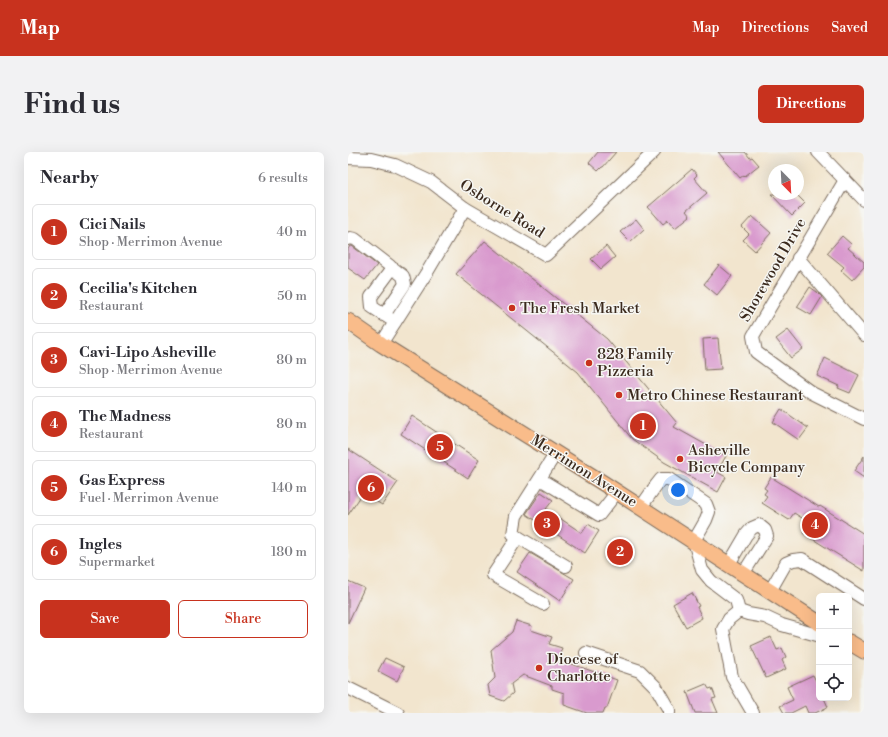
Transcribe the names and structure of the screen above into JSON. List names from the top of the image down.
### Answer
{
  "streets": {
    "main road": ["Merrimon Avenue"],
    "street": ["Osborne Road", "Shorewood Drive"]
  },
  "places": [
    "The Fresh Market",
    "828 Family Pizzeria",
    "Metro Chinese Restaurant",
    "Asheville Bicycle Company",
    "Diocese of Charlotte"
  ],
  "north": "bottom right",
  "page": {
    "header": "Map",
    "nav": ["Map", "Directions", "Saved"],
    "buttons": [
      "Directions",
      ["Save", "Share"]
    ],
    "title": "Find us",
    "heading": ["Nearby", "6 results"],
    "list": [
      {
        "mark": "1",
        "name": "Cici Nails",
        "note": "Shop · Merrimon Avenue",
        "value": "40 m"
      },
      {
        "mark": "2",
        "name": "Cecilia's Kitchen",
        "note": "Restaurant",
        "value": "50 m"
      },
      {
        "mark": "3",
        "name": "Cavi-Lipo Asheville",
        "note": "Shop · Merrimon Avenue",
        "value": "80 m"
      },
      {
        "mark": "4",
        "name": "The Madness",
        "note": "Restaurant",
        "value": "80 m"
      },
      {
        "mark": "5",
        "name": "Gas Express",
        "note": "Fuel · Merrimon Avenue",
        "value": "140 m"
      },
      {
        "mark": "6",
        "name": "Ingles",
        "note": "Supermarket",
        "value": "180 m"
      }
    ],
    "pins": [
      "1",
      "5",
      "6",
      "3",
      "4",
      "2"
    ],
    "map_buttons": ["+", "−"]
  }
}
